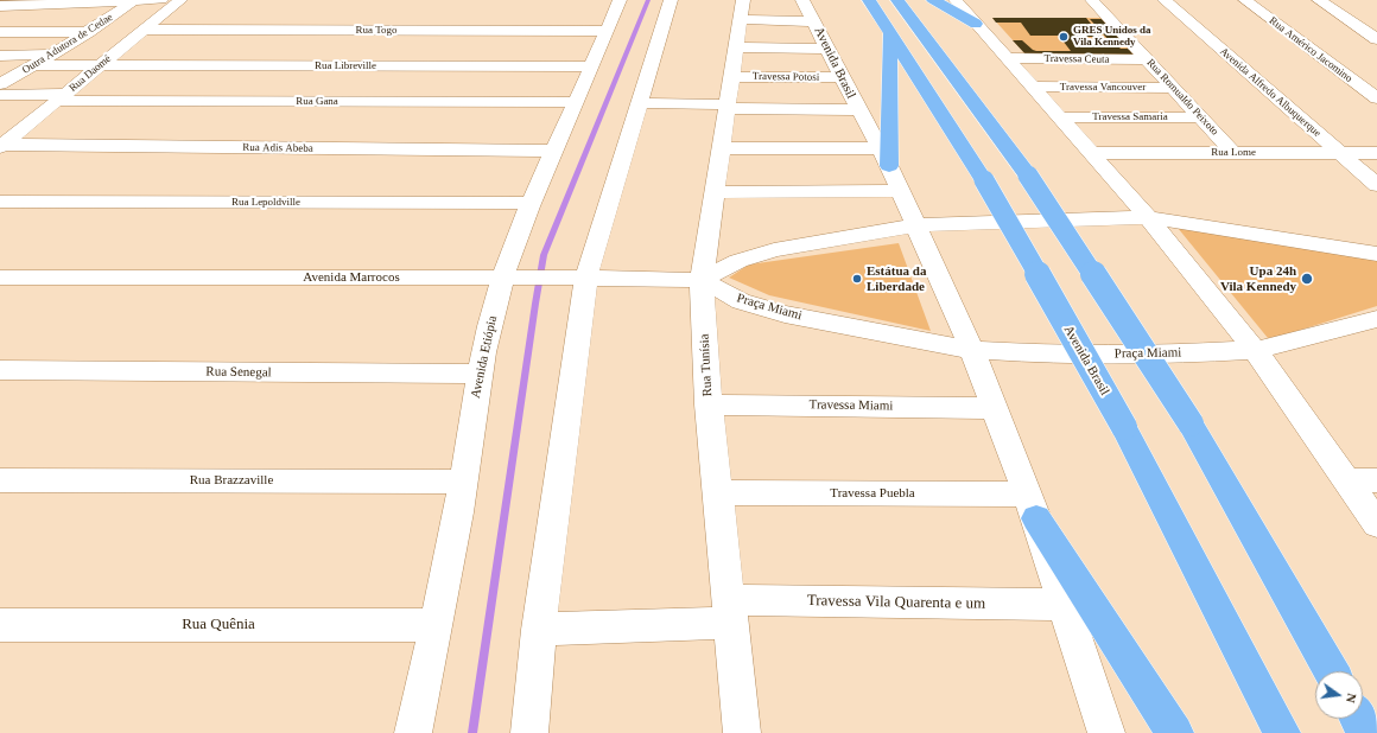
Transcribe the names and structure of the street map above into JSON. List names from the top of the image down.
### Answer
{
  "streets": {
    "highway": ["Avenida Brasil"],
    "street": [
      "Rua Togo",
      "Outra Adutora de Cedae",
      "Rua Américo Jacomino",
      "Travessa Ceuta",
      "Rua Libreville",
      "Rua Daomé",
      "Travessa Potosi",
      "Travessa Vancouver",
      "Avenida Alfredo Albuquerque",
      "Rua Romualdo Peixoto",
      "Rua Gana",
      "Travessa Samaria",
      "Rua Adis Abeba",
      "Rua Lome",
      "Rua Lepoldville",
      "Avenida Marrocos",
      "Praça Miami",
      "Avenida Etiópia",
      "Rua Tunísia",
      "Rua Senegal",
      "Travessa Miami",
      "Rua Brazzaville",
      "Travessa Puebla",
      "Travessa Vila Quarenta e um",
      "Rua Quênia"
    ]
  },
  "crossings": [
    ["Rua Togo", "Rua Daomé"],
    ["Rua Togo", "Avenida Etiópia"],
    ["Outra Adutora de Cedae", "Rua Libreville"],
    ["Travessa Ceuta", "Rua Romualdo Peixoto"],
    ["Avenida Brasil", "Travessa Potosi"],
    ["Avenida Brasil", "Praça Miami"],
    ["Avenida Brasil", "Travessa Miami"],
    ["Avenida Brasil", "Travessa Puebla"],
    ["Avenida Brasil", "Travessa Vila Quarenta e um"],
    ["Rua Libreville", "Rua Daomé"],
    ["Rua Libreville", "Avenida Etiópia"],
    ["Rua Daomé", "Rua Gana"],
    ["Rua Daomé", "Rua Adis Abeba"],
    ["Travessa Potosi", "Rua Tunísia"],
    ["Travessa Vancouver", "Rua Romualdo Peixoto"],
    ["Avenida Alfredo Albuquerque", "Rua Lome"],
    ["Rua Romualdo Peixoto", "Travessa Samaria"],
    ["Rua Romualdo Peixoto", "Rua Lome"],
    ["Rua Gana", "Avenida Etiópia"],
    ["Rua Adis Abeba", "Avenida Etiópia"],
    ["Rua Lepoldville", "Avenida Etiópia"],
    ["Avenida Marrocos", "Praça Miami"],
    ["Avenida Marrocos", "Avenida Etiópia"],
    ["Avenida Marrocos", "Rua Tunísia"],
    ["Praça Miami", "Rua Tunísia"],
    ["Avenida Etiópia", "Rua Senegal"],
    ["Avenida Etiópia", "Rua Brazzaville"],
    ["Avenida Etiópia", "Rua Quênia"],
    ["Rua Tunísia", "Travessa Miami"],
    ["Rua Tunísia", "Travessa Puebla"],
    ["Rua Tunísia", "Travessa Vila Quarenta e um"]
  ],
  "places": ["GRES Unidos da Vila Kennedy", "Estátua da Liberdade", "Upa 24h Vila Kennedy"],
  "north": "right"
}
